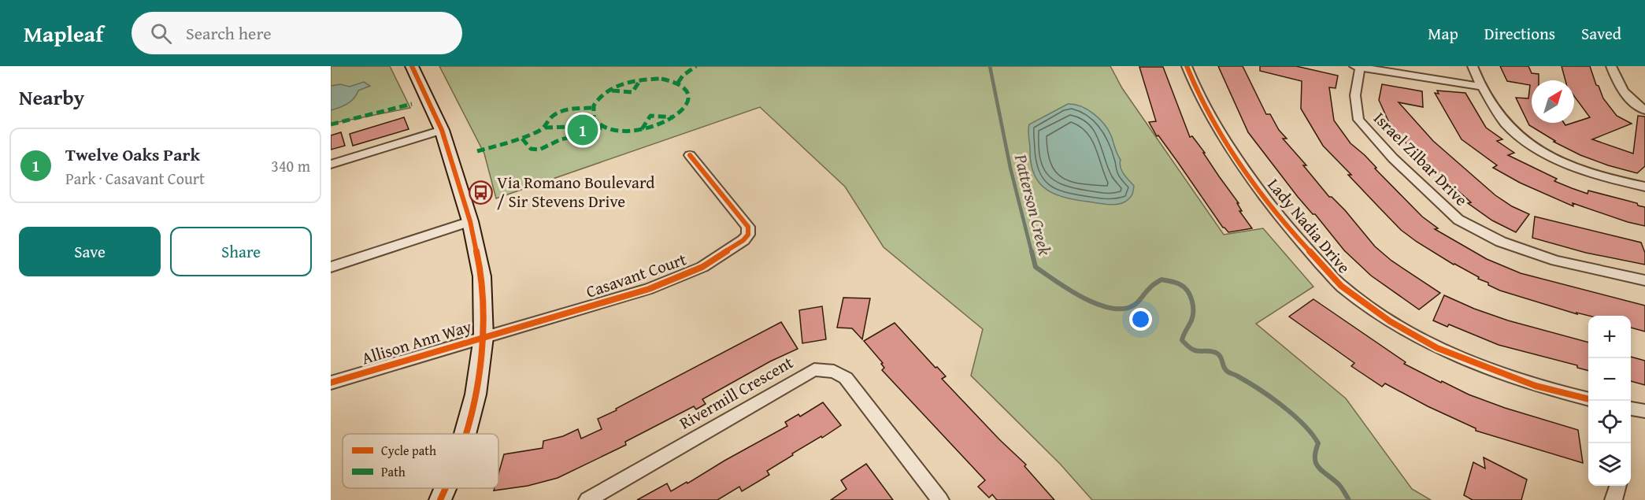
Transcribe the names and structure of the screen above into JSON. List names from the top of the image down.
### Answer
{
  "streets": {
    "street": [
      "Israel Zilbar Drive",
      "Lady Nadia Drive",
      "Casavant Court",
      "Allison Ann Way",
      "Rivermill Crescent"
    ]
  },
  "crossings": [
    ["Casavant Court", "Allison Ann Way"]
  ],
  "water": ["Patterson Creek"],
  "places": {
    "bus stop": ["Via Romano Boulevard / Sir Stevens Drive"]
  },
  "legend": ["Cycle path", "Path"],
  "north": "top right",
  "page": {
    "header": "Mapleaf",
    "search": "Search here",
    "nav": ["Map", "Directions", "Saved"],
    "heading": "Nearby",
    "pins": "1",
    "list": [
      {
        "mark": "1",
        "name": "Twelve Oaks Park",
        "note": "Park · Casavant Court",
        "value": "340 m"
      }
    ],
    "buttons": ["Save", "Share"],
    "map_buttons": ["+", "−"]
  }
}
